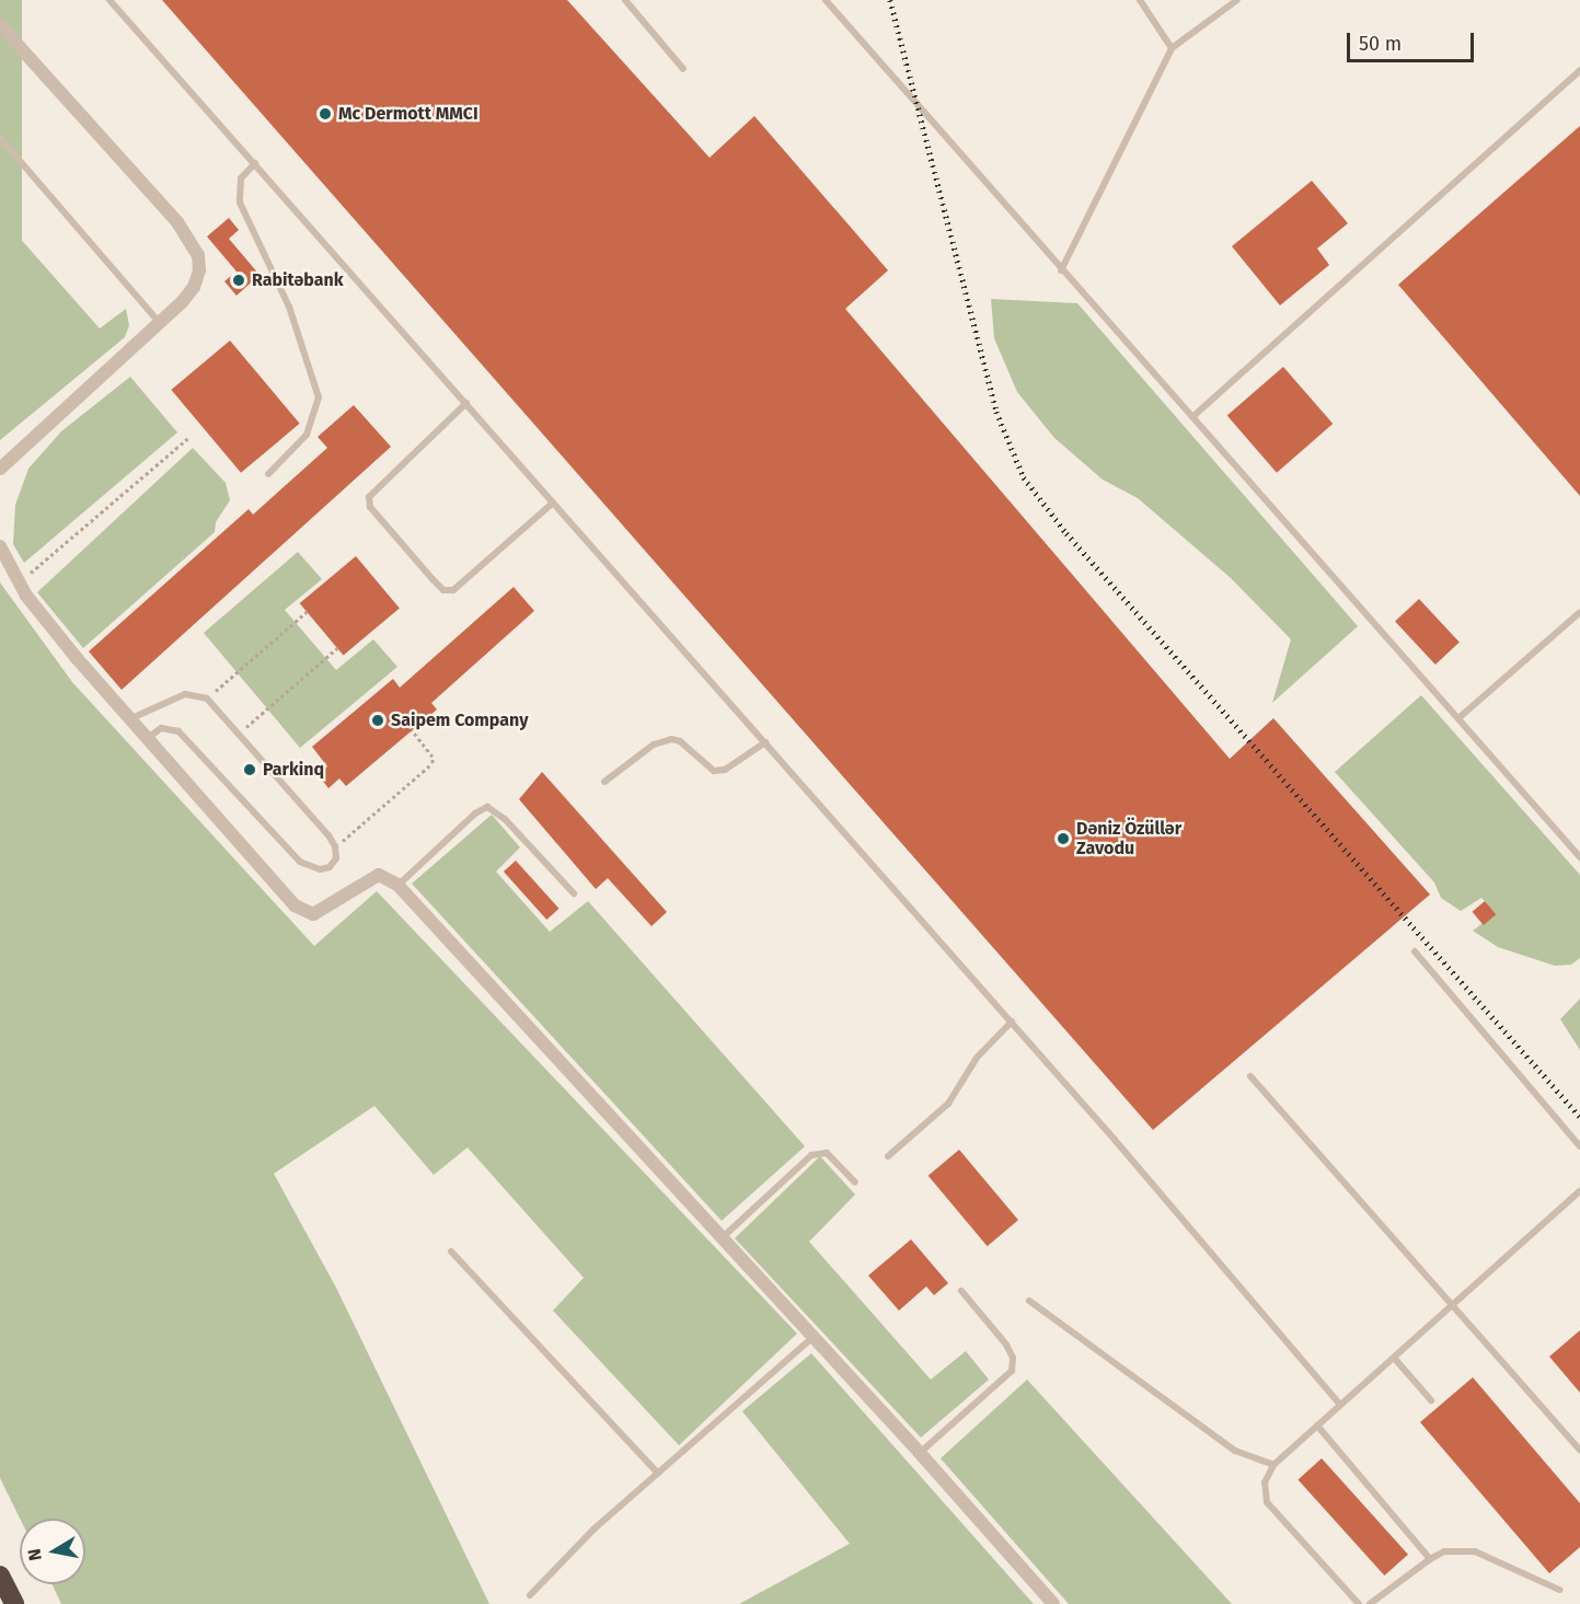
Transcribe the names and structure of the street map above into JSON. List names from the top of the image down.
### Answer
{
  "places": [
    "Mc Dermott MMCI",
    "Rabitəbank",
    "Saipem Company",
    "Parkinq",
    "Dəniz Özüllər Zavodu"
  ],
  "scale_bar": "50 m",
  "north": "left"
}
